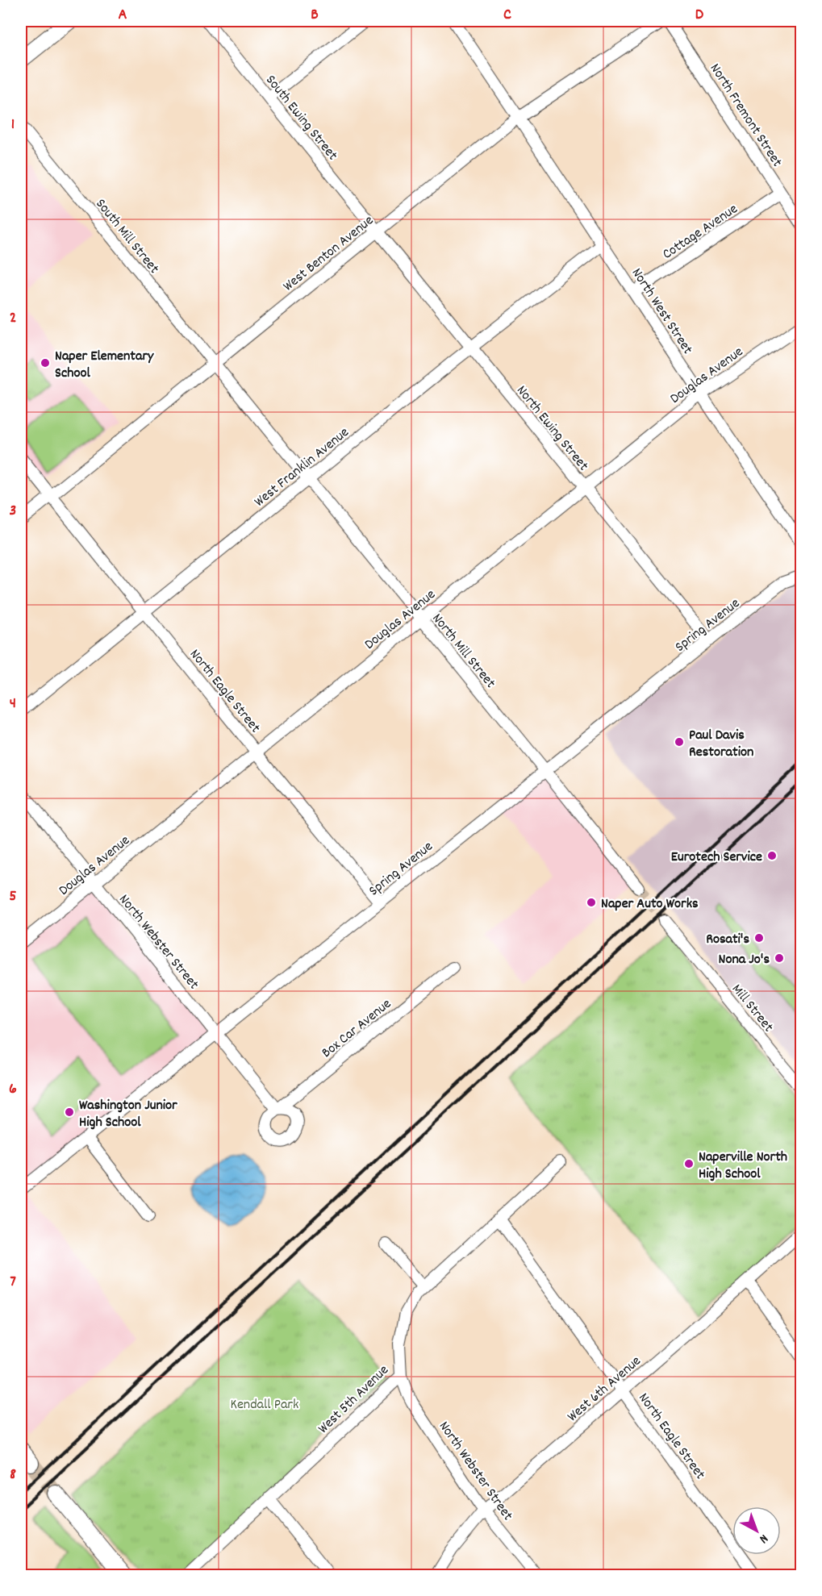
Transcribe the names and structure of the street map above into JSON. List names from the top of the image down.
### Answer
{
  "streets": {
    "street": [
      "North Fremont Street",
      "South Ewing Street",
      "Cottage Avenue",
      "South Mill Street",
      "West Benton Avenue",
      "North West Street",
      "Douglas Avenue",
      "North Ewing Street",
      "West Franklin Avenue",
      "Spring Avenue",
      "North Mill Street",
      "North Eagle Street",
      "North Webster Street",
      "Mill Street",
      "Box Car Avenue",
      "West 6th Avenue",
      "West 5th Avenue"
    ]
  },
  "crossings": [
    ["North Fremont Street", "Cottage Avenue"],
    ["South Ewing Street", "West Benton Avenue"],
    ["South Ewing Street", "North Ewing Street"],
    ["Cottage Avenue", "North West Street"],
    ["South Mill Street", "West Benton Avenue"],
    ["South Mill Street", "North Mill Street"],
    ["West Benton Avenue", "North West Street"],
    ["West Benton Avenue", "North Ewing Street"],
    ["West Benton Avenue", "North Mill Street"],
    ["West Benton Avenue", "North Eagle Street"],
    ["North West Street", "Douglas Avenue"],
    ["North West Street", "West Franklin Avenue"],
    ["Douglas Avenue", "North Ewing Street"],
    ["Douglas Avenue", "North Mill Street"],
    ["Douglas Avenue", "North Eagle Street"],
    ["Douglas Avenue", "North Webster Street"],
    ["North Ewing Street", "West Franklin Avenue"],
    ["North Ewing Street", "Spring Avenue"],
    ["West Franklin Avenue", "North Mill Street"],
    ["West Franklin Avenue", "North Eagle Street"],
    ["Spring Avenue", "North Mill Street"],
    ["Spring Avenue", "North Eagle Street"],
    ["Spring Avenue", "North Webster Street"],
    ["North Eagle Street", "West 6th Avenue"],
    ["North Eagle Street", "West 5th Avenue"],
    ["North Webster Street", "Box Car Avenue"],
    ["North Webster Street", "West 6th Avenue"],
    ["North Webster Street", "West 5th Avenue"]
  ],
  "parks": ["Kendall Park"],
  "places": [
    "Naper Elementary School",
    "Paul Davis Restoration",
    "Eurotech Service",
    "Naper Auto Works",
    "Rosati's",
    "Nona Jo's",
    "Washington Junior High School",
    "Naperville North High School"
  ],
  "north": "bottom right",
  "grid": {
    "columns": [
      "A",
      "B",
      "C",
      "D"
    ],
    "rows": [
      "1",
      "2",
      "3",
      "4",
      "5",
      "6",
      "7",
      "8"
    ]
  }
}
